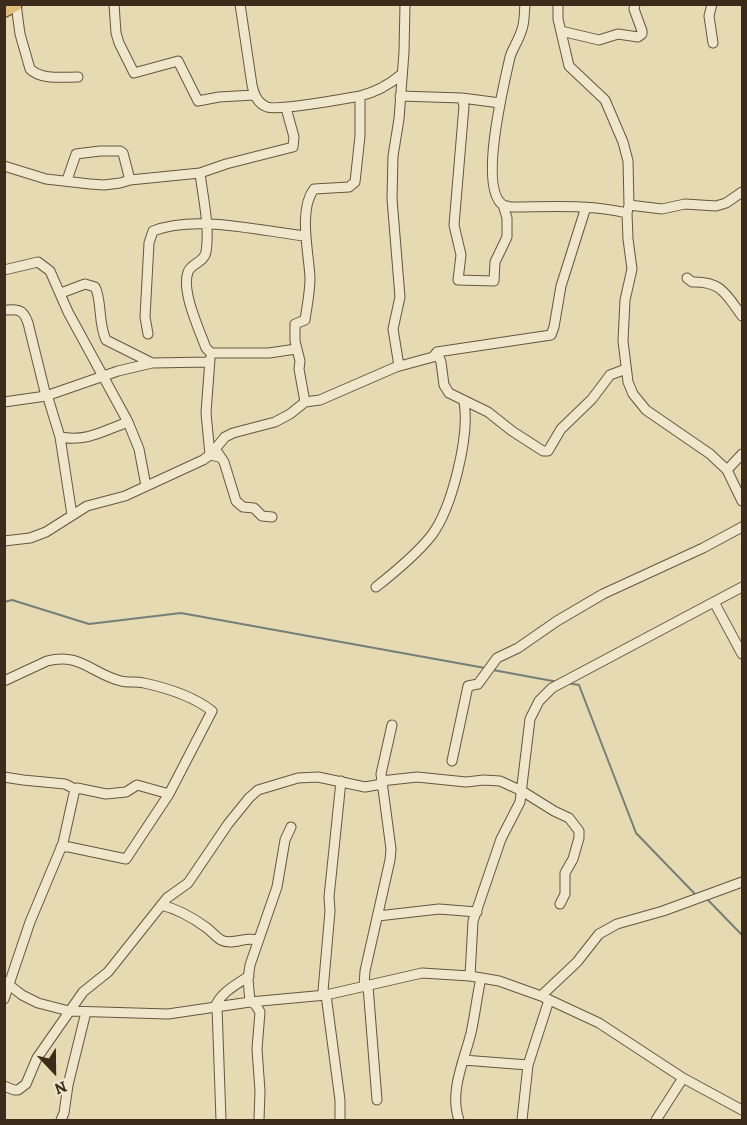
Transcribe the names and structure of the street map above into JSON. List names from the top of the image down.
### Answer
{
  "north": "bottom"
}
